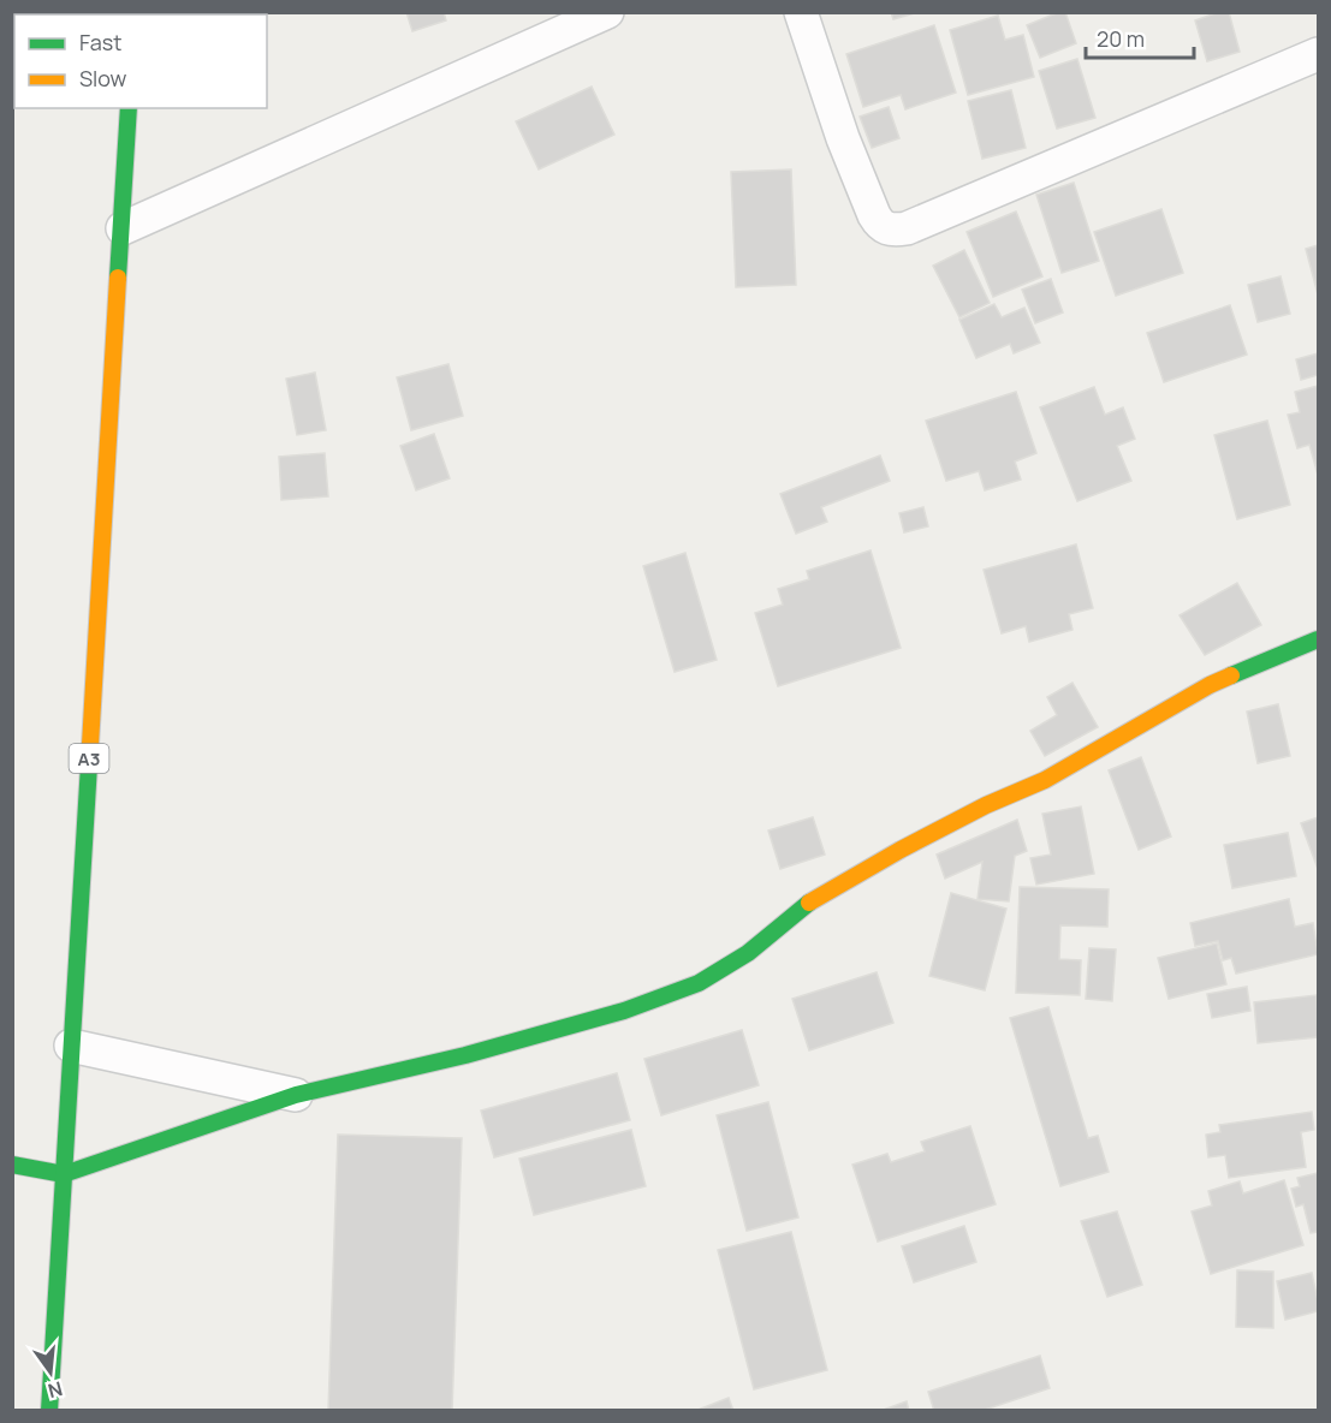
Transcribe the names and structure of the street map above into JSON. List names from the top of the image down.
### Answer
{
  "streets": {
    "main road": ["A3"]
  },
  "legend": ["Fast", "Slow"],
  "scale_bar": "20 m",
  "north": "bottom"
}
